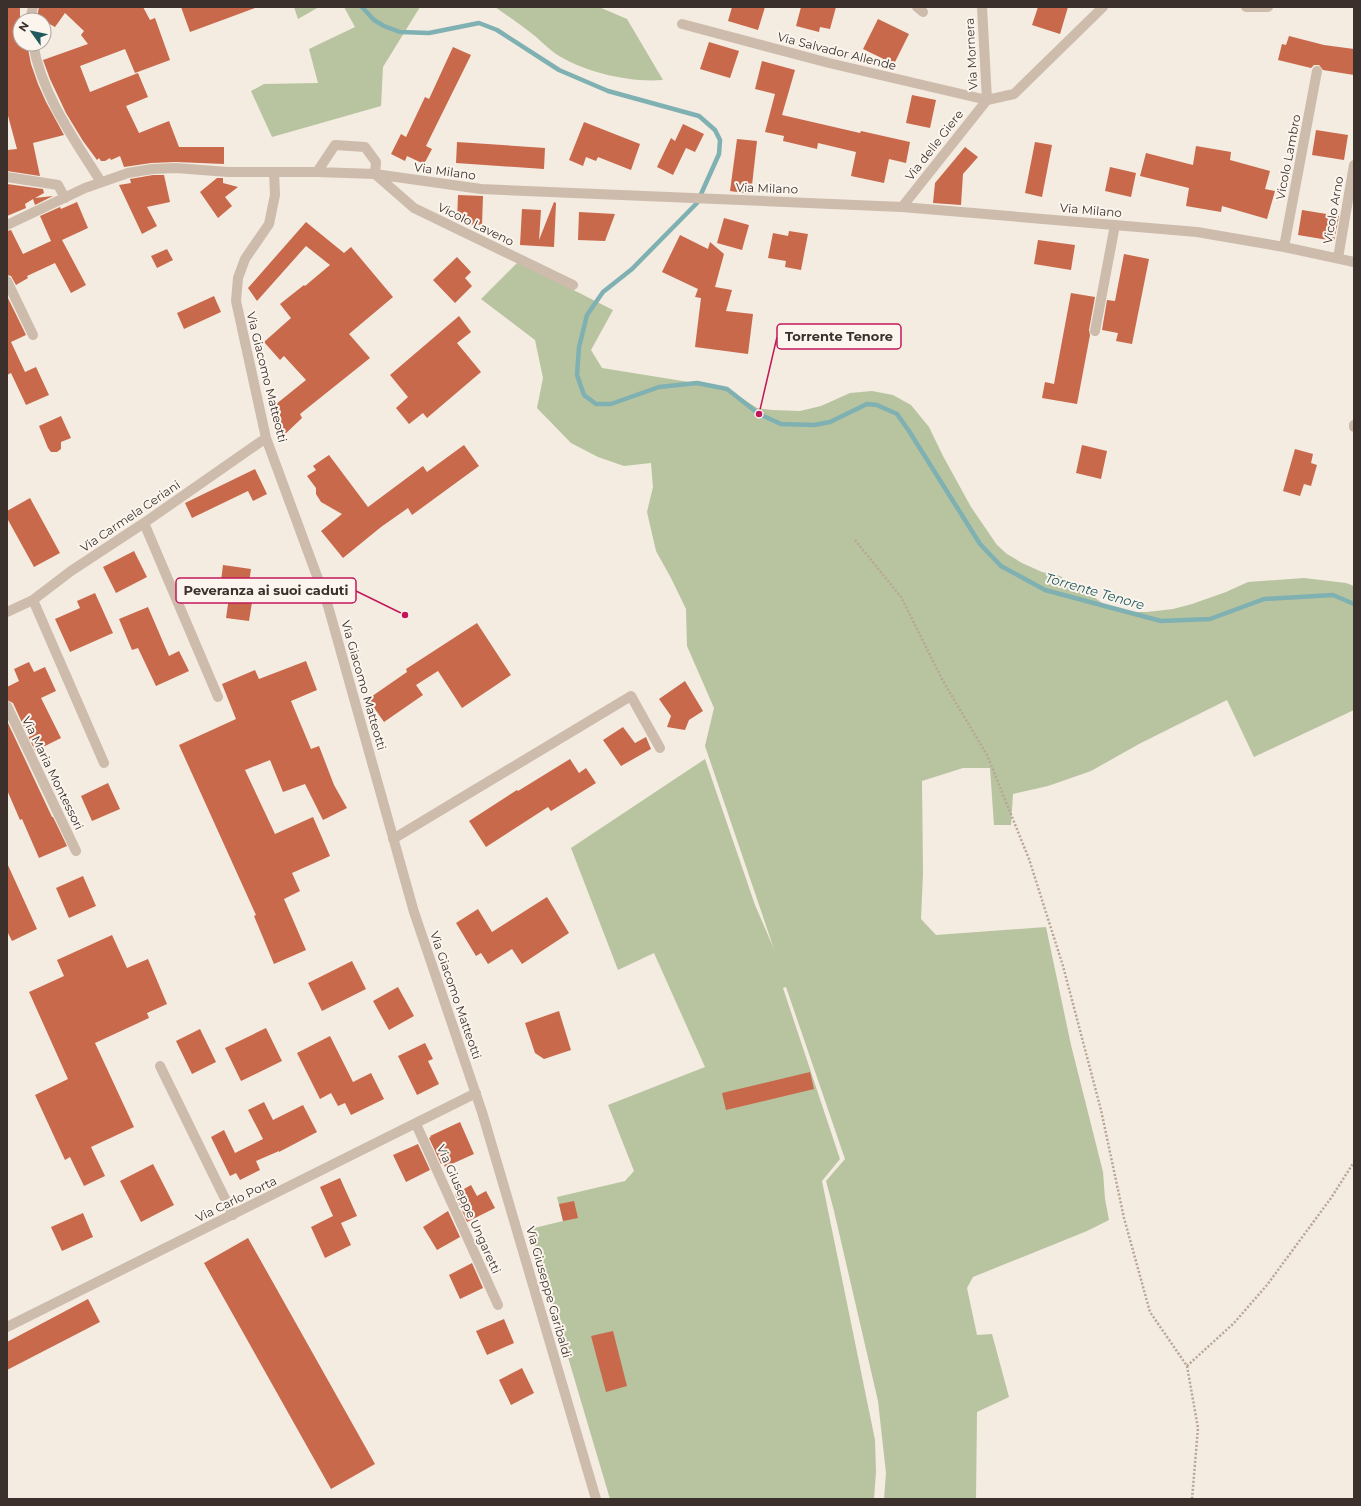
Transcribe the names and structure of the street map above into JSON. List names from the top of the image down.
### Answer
{
  "streets": {
    "street": [
      "Via Salvador Allende",
      "Via Mornera",
      "Via delle Giere",
      "Vicolo Lambro",
      "Via Milano",
      "Vicolo Arno",
      "Vicolo Laveno",
      "Via Giacomo Matteotti",
      "Via Carmela Ceriani",
      "Via Maria Montessori",
      "Via Carlo Porta",
      "Via Giuseppe Ungaretti",
      "Via Giuseppe Garibaldi"
    ]
  },
  "crossings": [
    ["Via Salvador Allende", "Via Mornera"],
    ["Via Salvador Allende", "Via delle Giere"],
    ["Via Mornera", "Via delle Giere"],
    ["Via delle Giere", "Via Milano"],
    ["Vicolo Lambro", "Via Milano"],
    ["Via Milano", "Vicolo Arno"],
    ["Via Milano", "Vicolo Laveno"],
    ["Via Milano", "Via Giacomo Matteotti"],
    ["Via Giacomo Matteotti", "Via Carmela Ceriani"],
    ["Via Giacomo Matteotti", "Via Carlo Porta"],
    ["Via Giacomo Matteotti", "Via Giuseppe Garibaldi"],
    ["Via Carlo Porta", "Via Giuseppe Ungaretti"],
    ["Via Carlo Porta", "Via Giuseppe Garibaldi"]
  ],
  "water": ["Torrente Tenore"],
  "places": ["Torrente Tenore", "Peveranza ai suoi caduti"],
  "north": "top left"
}
